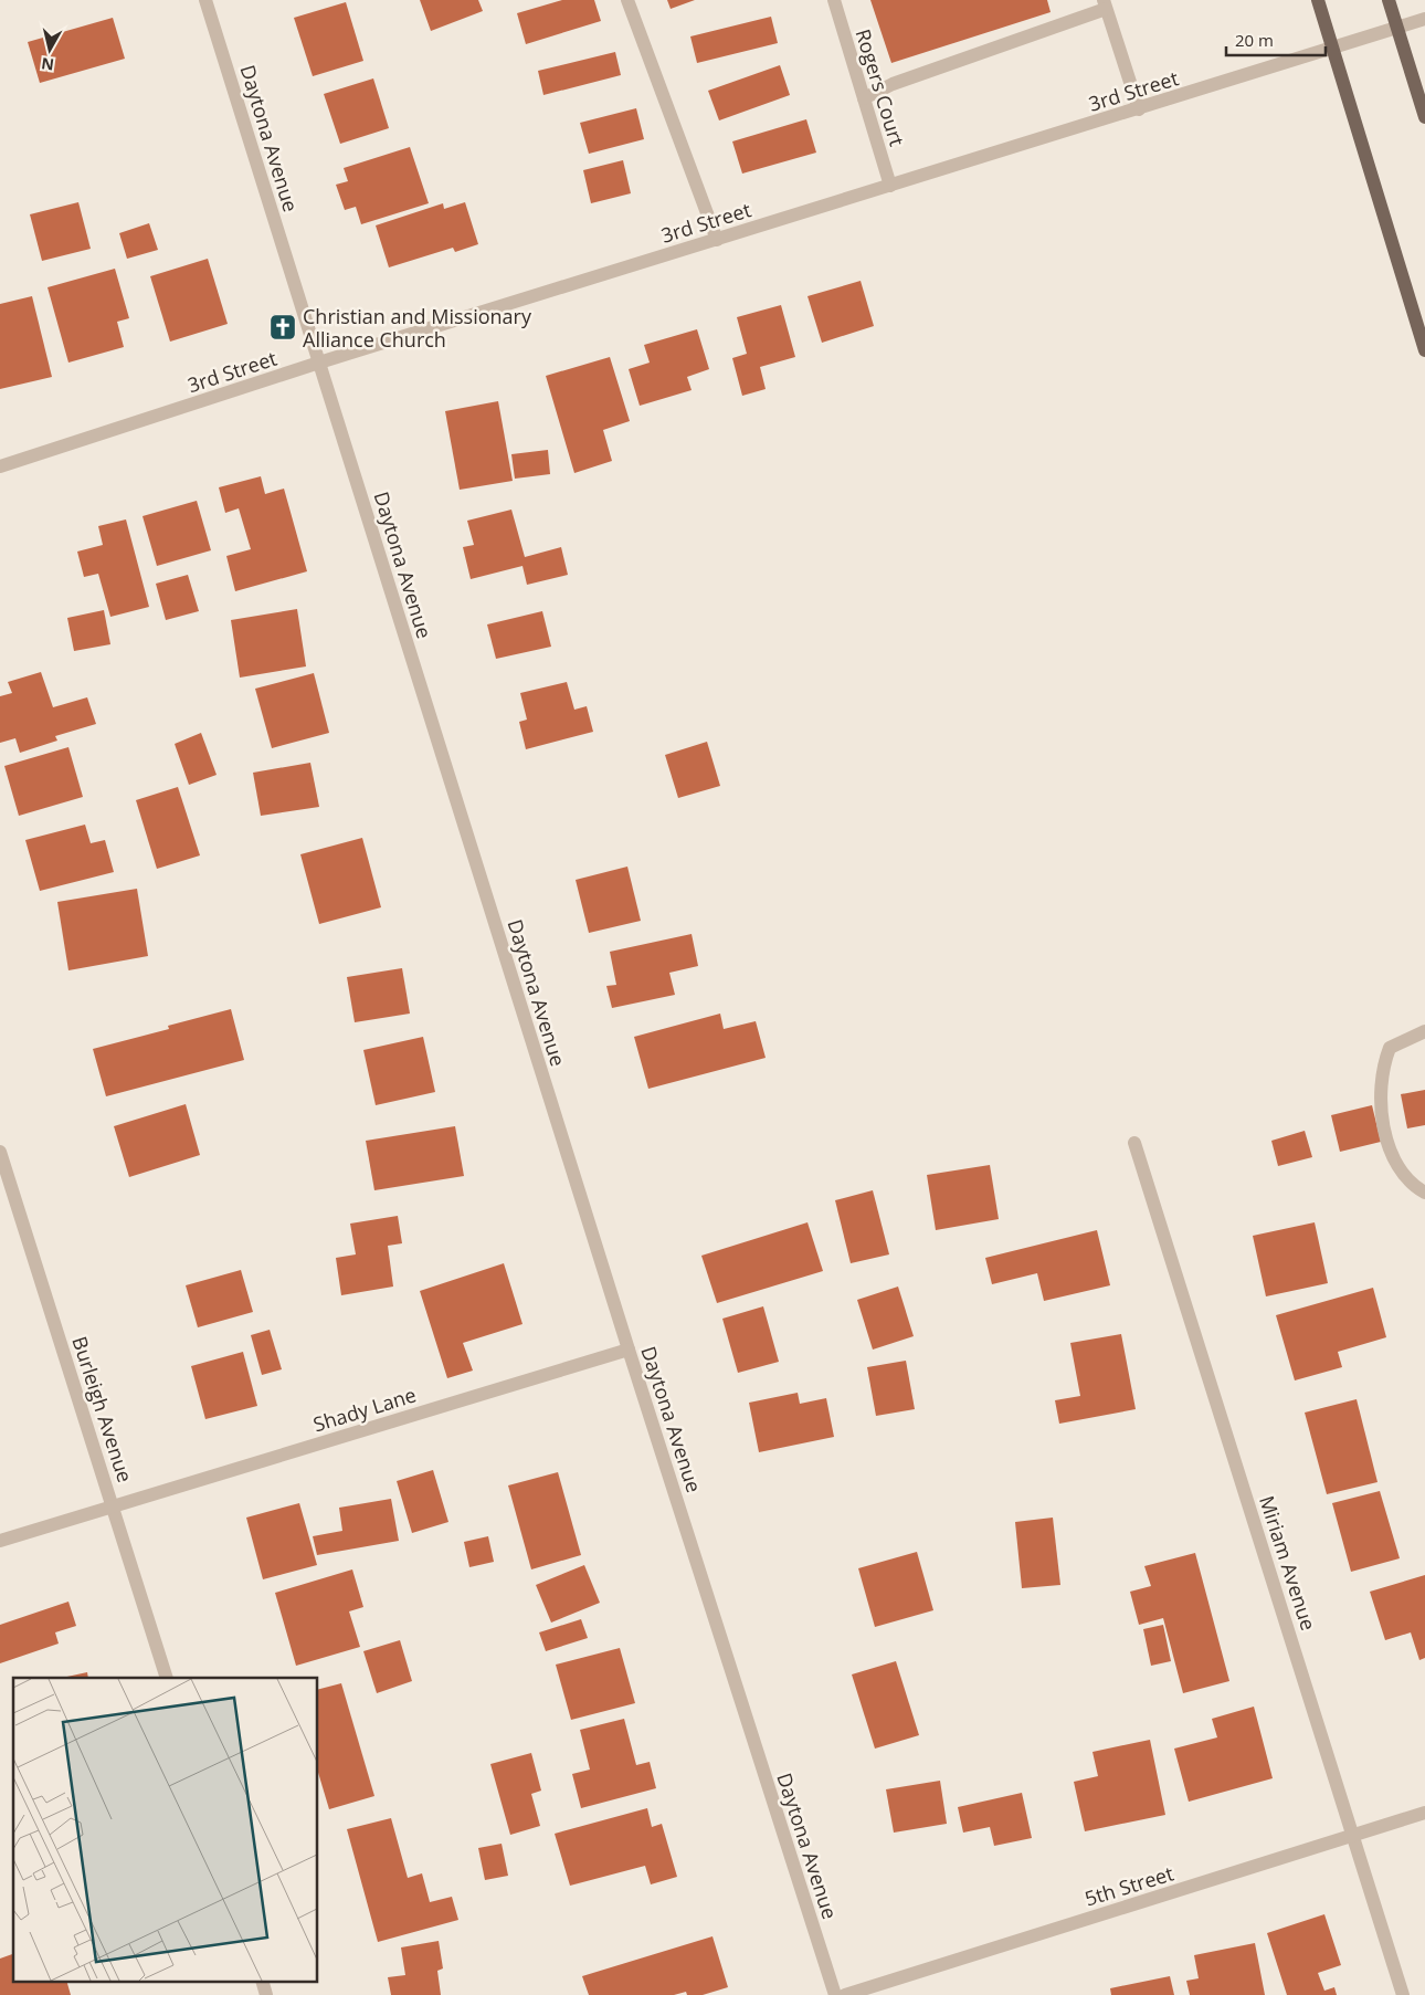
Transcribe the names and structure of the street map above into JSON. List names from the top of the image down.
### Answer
{
  "streets": {
    "street": [
      "Rogers Court",
      "3rd Street",
      "Daytona Avenue",
      "Burleigh Avenue",
      "Shady Lane",
      "Miriam Avenue",
      "5th Street"
    ]
  },
  "crossings": [
    ["Rogers Court", "3rd Street"],
    ["3rd Street", "Daytona Avenue"],
    ["Daytona Avenue", "Shady Lane"],
    ["Burleigh Avenue", "Shady Lane"],
    ["Miriam Avenue", "5th Street"]
  ],
  "places": {
    "church": ["Christian and Missionary Alliance Church"]
  },
  "scale_bar": "20 m",
  "north": "bottom"
}
